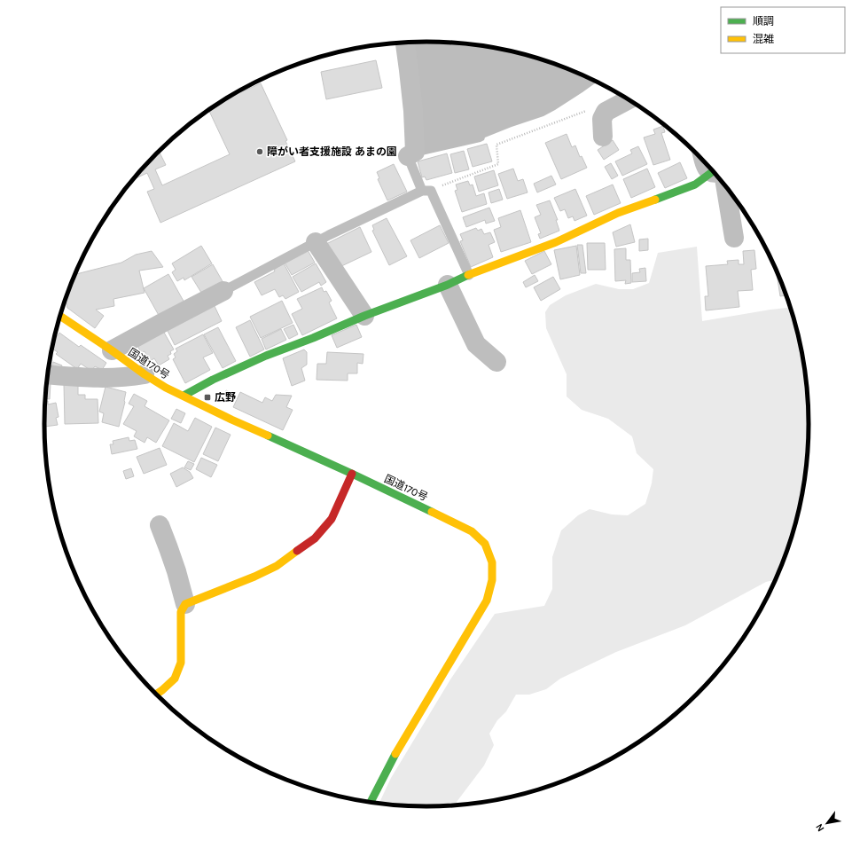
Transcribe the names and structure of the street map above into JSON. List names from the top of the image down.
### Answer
{
  "streets": {
    "main road": ["国道170号"]
  },
  "places": {
    "other": ["障がい者支援施設 あまの園"],
    "transit": ["広野"]
  },
  "legend": ["順調", "混雑"],
  "north": "bottom left"
}
